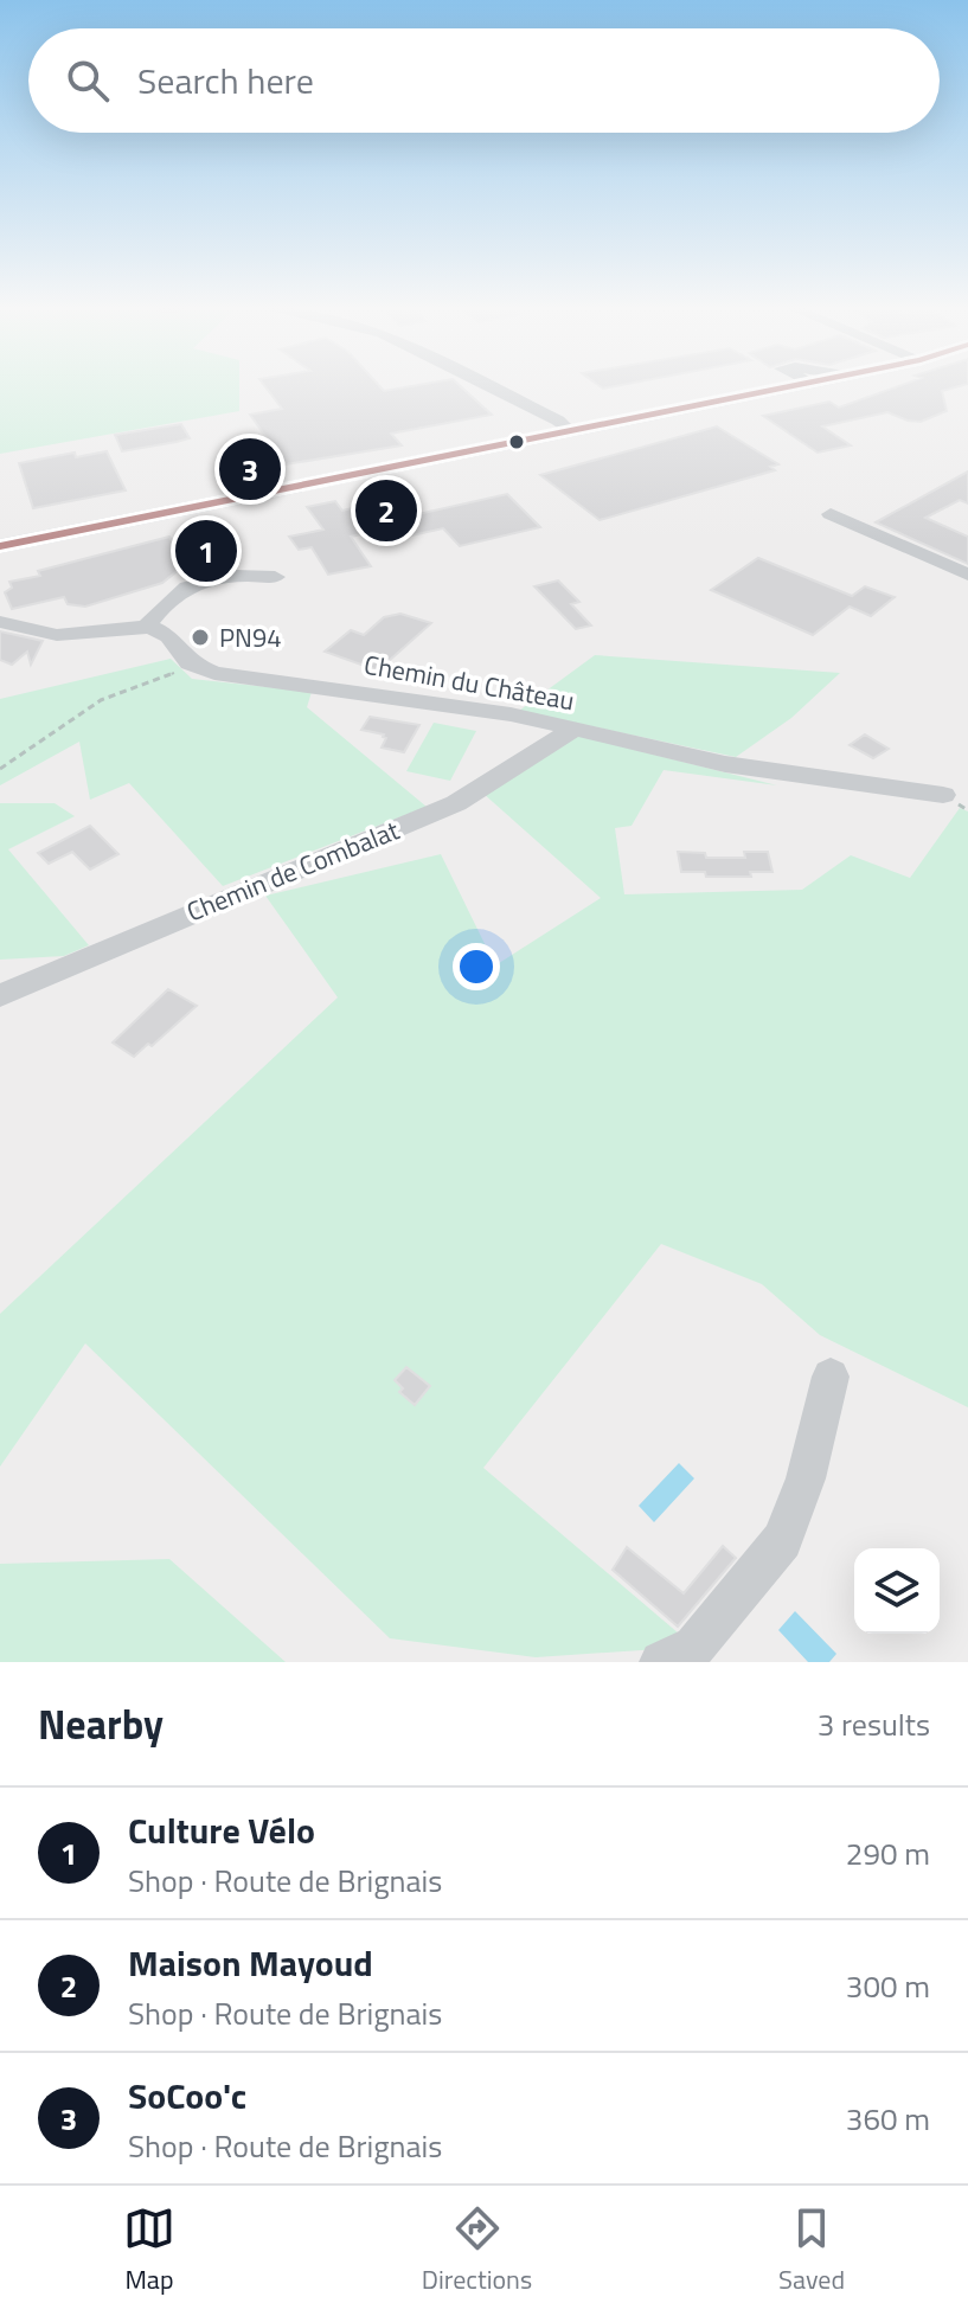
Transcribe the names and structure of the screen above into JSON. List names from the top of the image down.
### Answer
{
  "streets": {
    "street": ["Chemin du Château", "Chemin de Combalat"]
  },
  "crossings": [
    ["Chemin du Château", "Chemin de Combalat"]
  ],
  "places": ["PN94"],
  "page": {
    "search": "Search here",
    "pins": ["3", "2", "1"],
    "heading": ["Nearby", "3 results"],
    "list": [
      {
        "mark": "1",
        "name": "Culture Vélo",
        "note": "Shop · Route de Brignais",
        "value": "290 m"
      },
      {
        "mark": "2",
        "name": "Maison Mayoud",
        "note": "Shop · Route de Brignais",
        "value": "300 m"
      },
      {
        "mark": "3",
        "name": "SoCoo'c",
        "note": "Shop · Route de Brignais",
        "value": "360 m"
      }
    ],
    "nav": ["Map", "Directions", "Saved"]
  }
}
